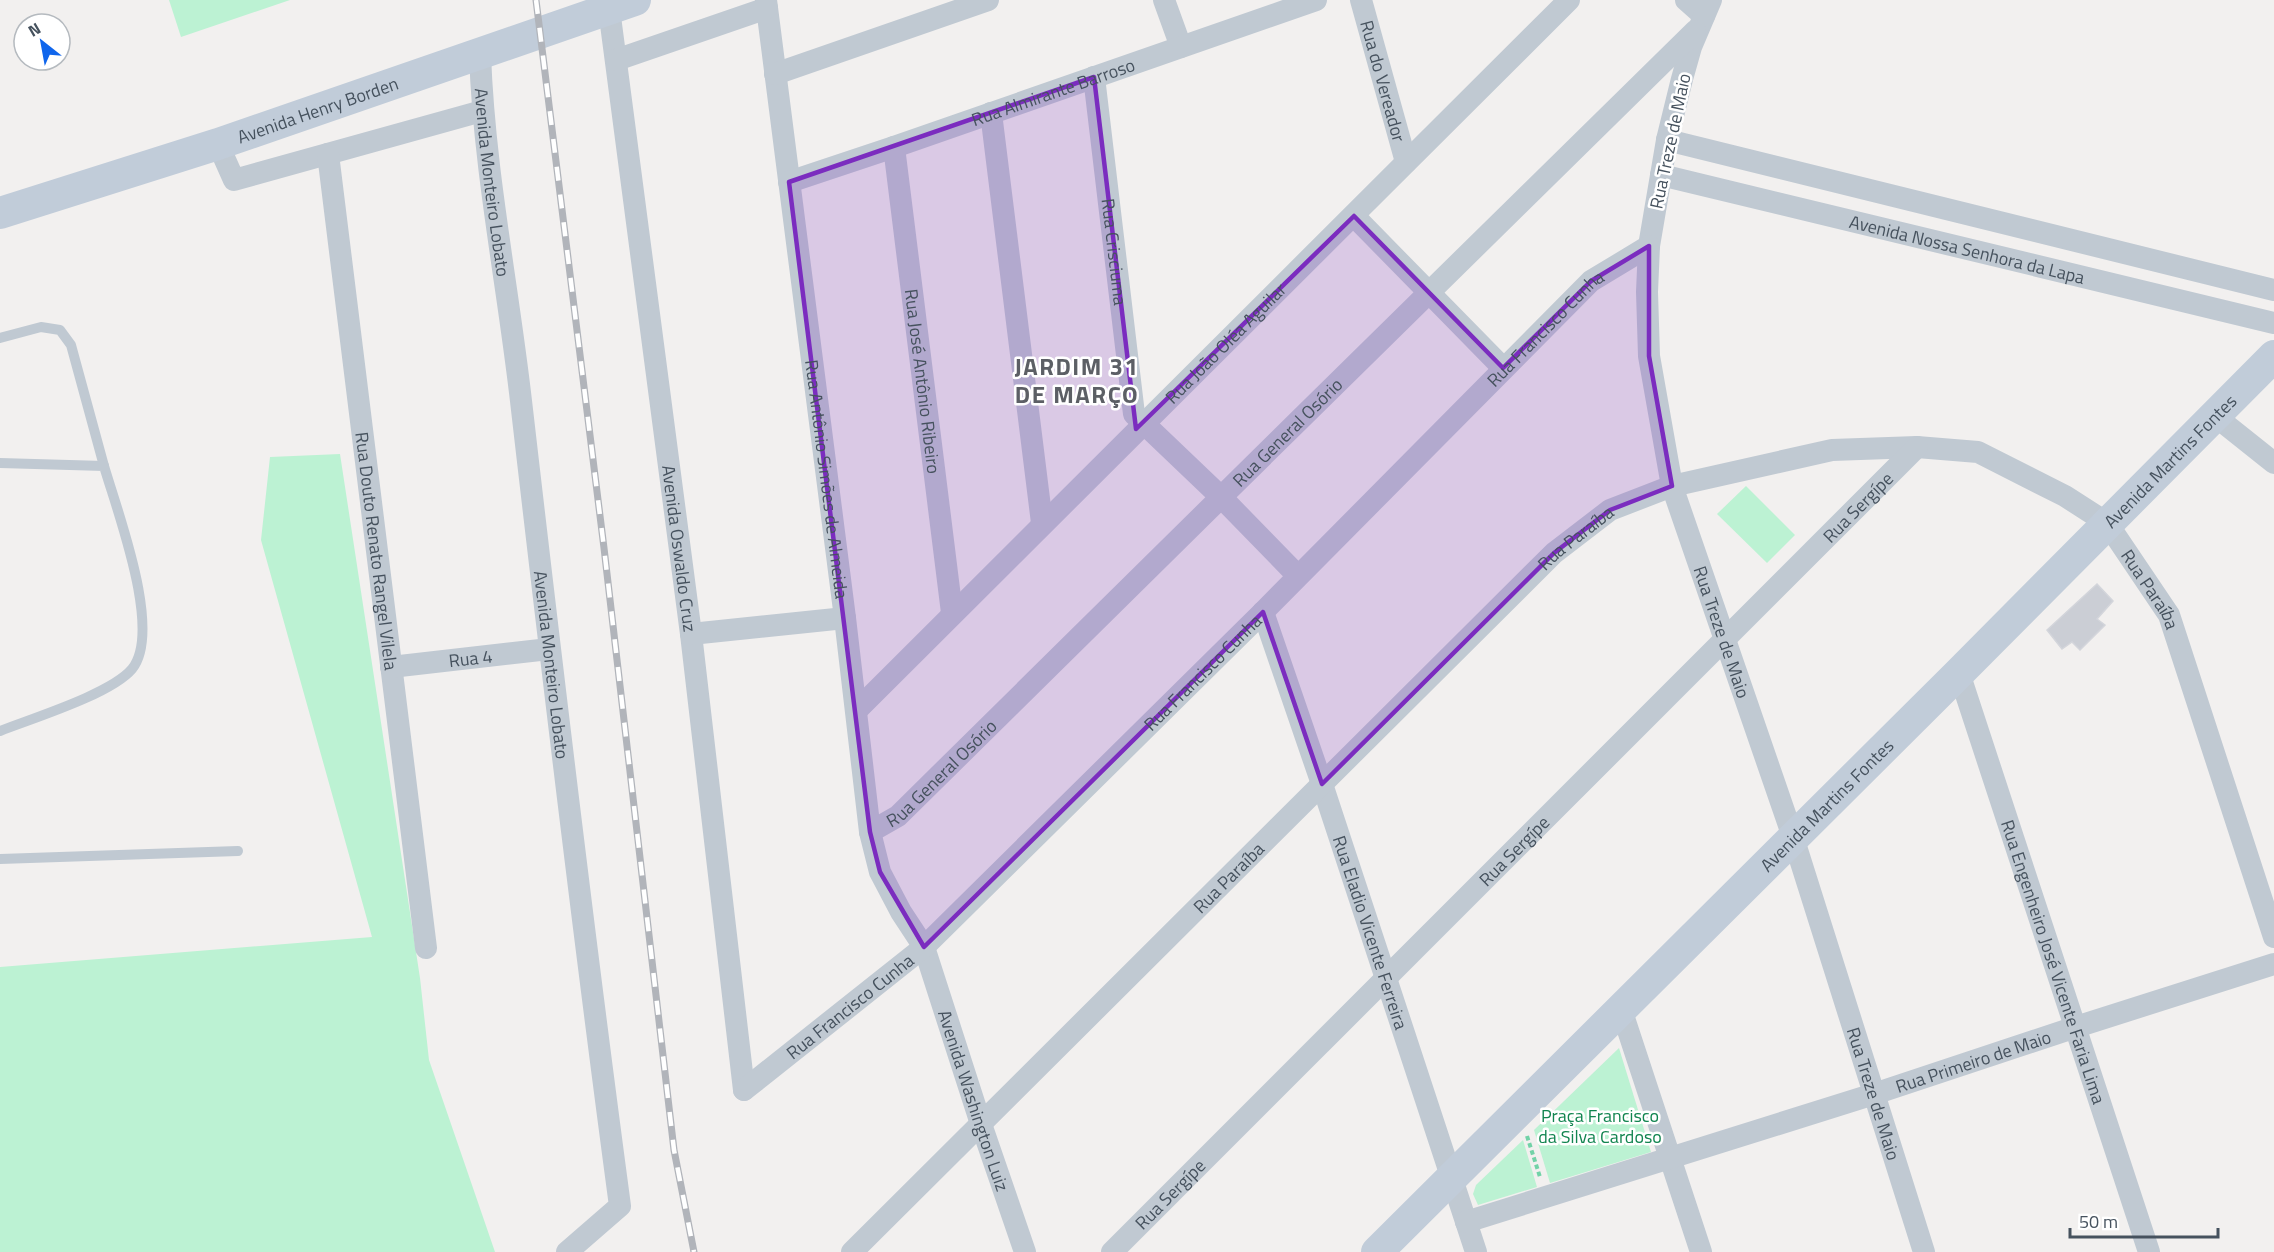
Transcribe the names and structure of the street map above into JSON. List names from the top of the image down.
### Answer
{
  "streets": {
    "street": [
      "Rua do Vereador",
      "Rua Almirante Barroso",
      "Avenida Henry Borden",
      "Rua Treze de Maio",
      "Avenida Monteiro Lobato",
      "Avenida Nossa Senhora da Lapa",
      "Rua Crisciuma",
      "Rua Francisco Cunha",
      "Rua João Oléa Aguilar",
      "Rua José Antônio Ribeiro",
      "Rua General Osório",
      "Avenida Martins Fontes",
      "Rua Antônio Simões de Almeida",
      "Rua Sergípe",
      "Rua Paraíba",
      "Avenida Oswaldo Cruz",
      "Rua Douto Renato Rangel Vilela",
      "Rua 4",
      "Rua Eladio Vicente Ferreira",
      "Rua Engenheiro José Vicente Faria Lima",
      "Rua Primeiro de Maio",
      "Avenida Washington Luiz"
    ]
  },
  "crossings": [
    ["Rua do Vereador", "Rua João Oléa Aguilar"],
    ["Rua Almirante Barroso", "Rua Crisciuma"],
    ["Rua Almirante Barroso", "Rua José Antônio Ribeiro"],
    ["Rua Almirante Barroso", "Rua Antônio Simões de Almeida"],
    ["Avenida Henry Borden", "Avenida Monteiro Lobato"],
    ["Avenida Henry Borden", "Avenida Oswaldo Cruz"],
    ["Rua Treze de Maio", "Avenida Nossa Senhora da Lapa"],
    ["Rua Treze de Maio", "Rua Francisco Cunha"],
    ["Rua Treze de Maio", "Rua General Osório"],
    ["Rua Treze de Maio", "Avenida Martins Fontes"],
    ["Rua Treze de Maio", "Rua Sergípe"],
    ["Rua Treze de Maio", "Rua Paraíba"],
    ["Rua Treze de Maio", "Rua Primeiro de Maio"],
    ["Avenida Monteiro Lobato", "Rua 4"],
    ["Rua Crisciuma", "Rua João Oléa Aguilar"],
    ["Rua Francisco Cunha", "Rua Antônio Simões de Almeida"],
    ["Rua Francisco Cunha", "Avenida Oswaldo Cruz"],
    ["Rua Francisco Cunha", "Rua Eladio Vicente Ferreira"],
    ["Rua Francisco Cunha", "Avenida Washington Luiz"],
    ["Rua João Oléa Aguilar", "Rua José Antônio Ribeiro"],
    ["Rua João Oléa Aguilar", "Rua Antônio Simões de Almeida"],
    ["Rua General Osório", "Rua Antônio Simões de Almeida"],
    ["Avenida Martins Fontes", "Rua Paraíba"],
    ["Avenida Martins Fontes", "Rua Eladio Vicente Ferreira"],
    ["Avenida Martins Fontes", "Rua Engenheiro José Vicente Faria Lima"],
    ["Rua Antônio Simões de Almeida", "Avenida Washington Luiz"],
    ["Rua Sergípe", "Rua Paraíba"],
    ["Rua Sergípe", "Rua Eladio Vicente Ferreira"],
    ["Rua Paraíba", "Rua Eladio Vicente Ferreira"],
    ["Rua Paraíba", "Avenida Washington Luiz"],
    ["Rua Douto Renato Rangel Vilela", "Rua 4"],
    ["Rua Eladio Vicente Ferreira", "Rua Primeiro de Maio"],
    ["Rua Engenheiro José Vicente Faria Lima", "Rua Primeiro de Maio"]
  ],
  "districts": ["JARDIM 31 DE MARÇO"],
  "parks": ["Praça Francisco da Silva Cardoso"],
  "scale_bar": "50 m",
  "north": "top left"
}
